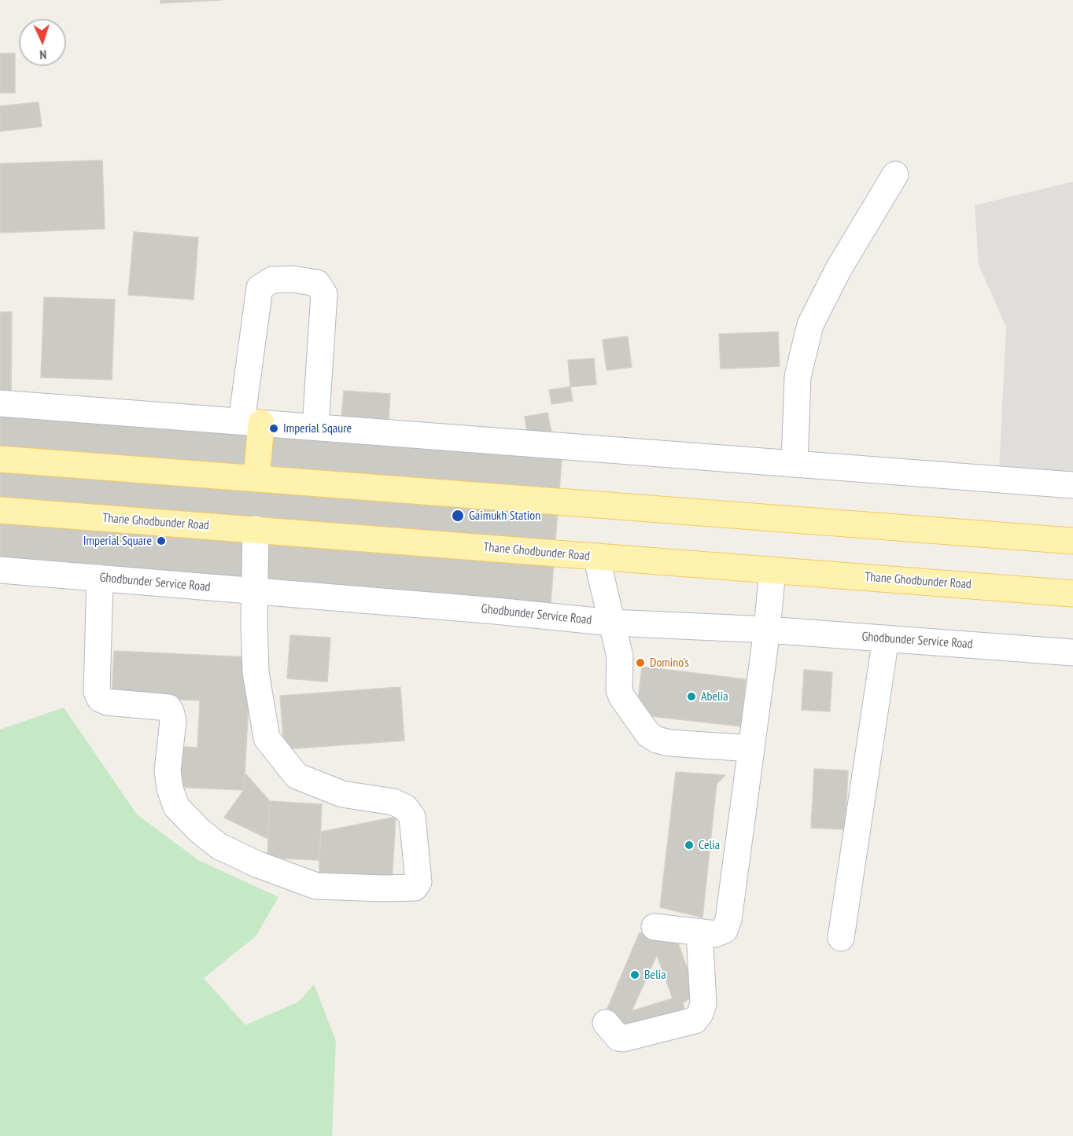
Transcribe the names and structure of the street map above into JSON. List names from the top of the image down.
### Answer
{
  "streets": {
    "main road": ["Thane Ghodbunder Road"],
    "street": ["Ghodbunder Service Road"]
  },
  "places": [
    "Imperial Sqaure",
    "Gaimukh Station",
    "Imperial Square",
    "Domino's",
    "Abelia",
    "Celia",
    "Belia"
  ],
  "north": "bottom"
}
